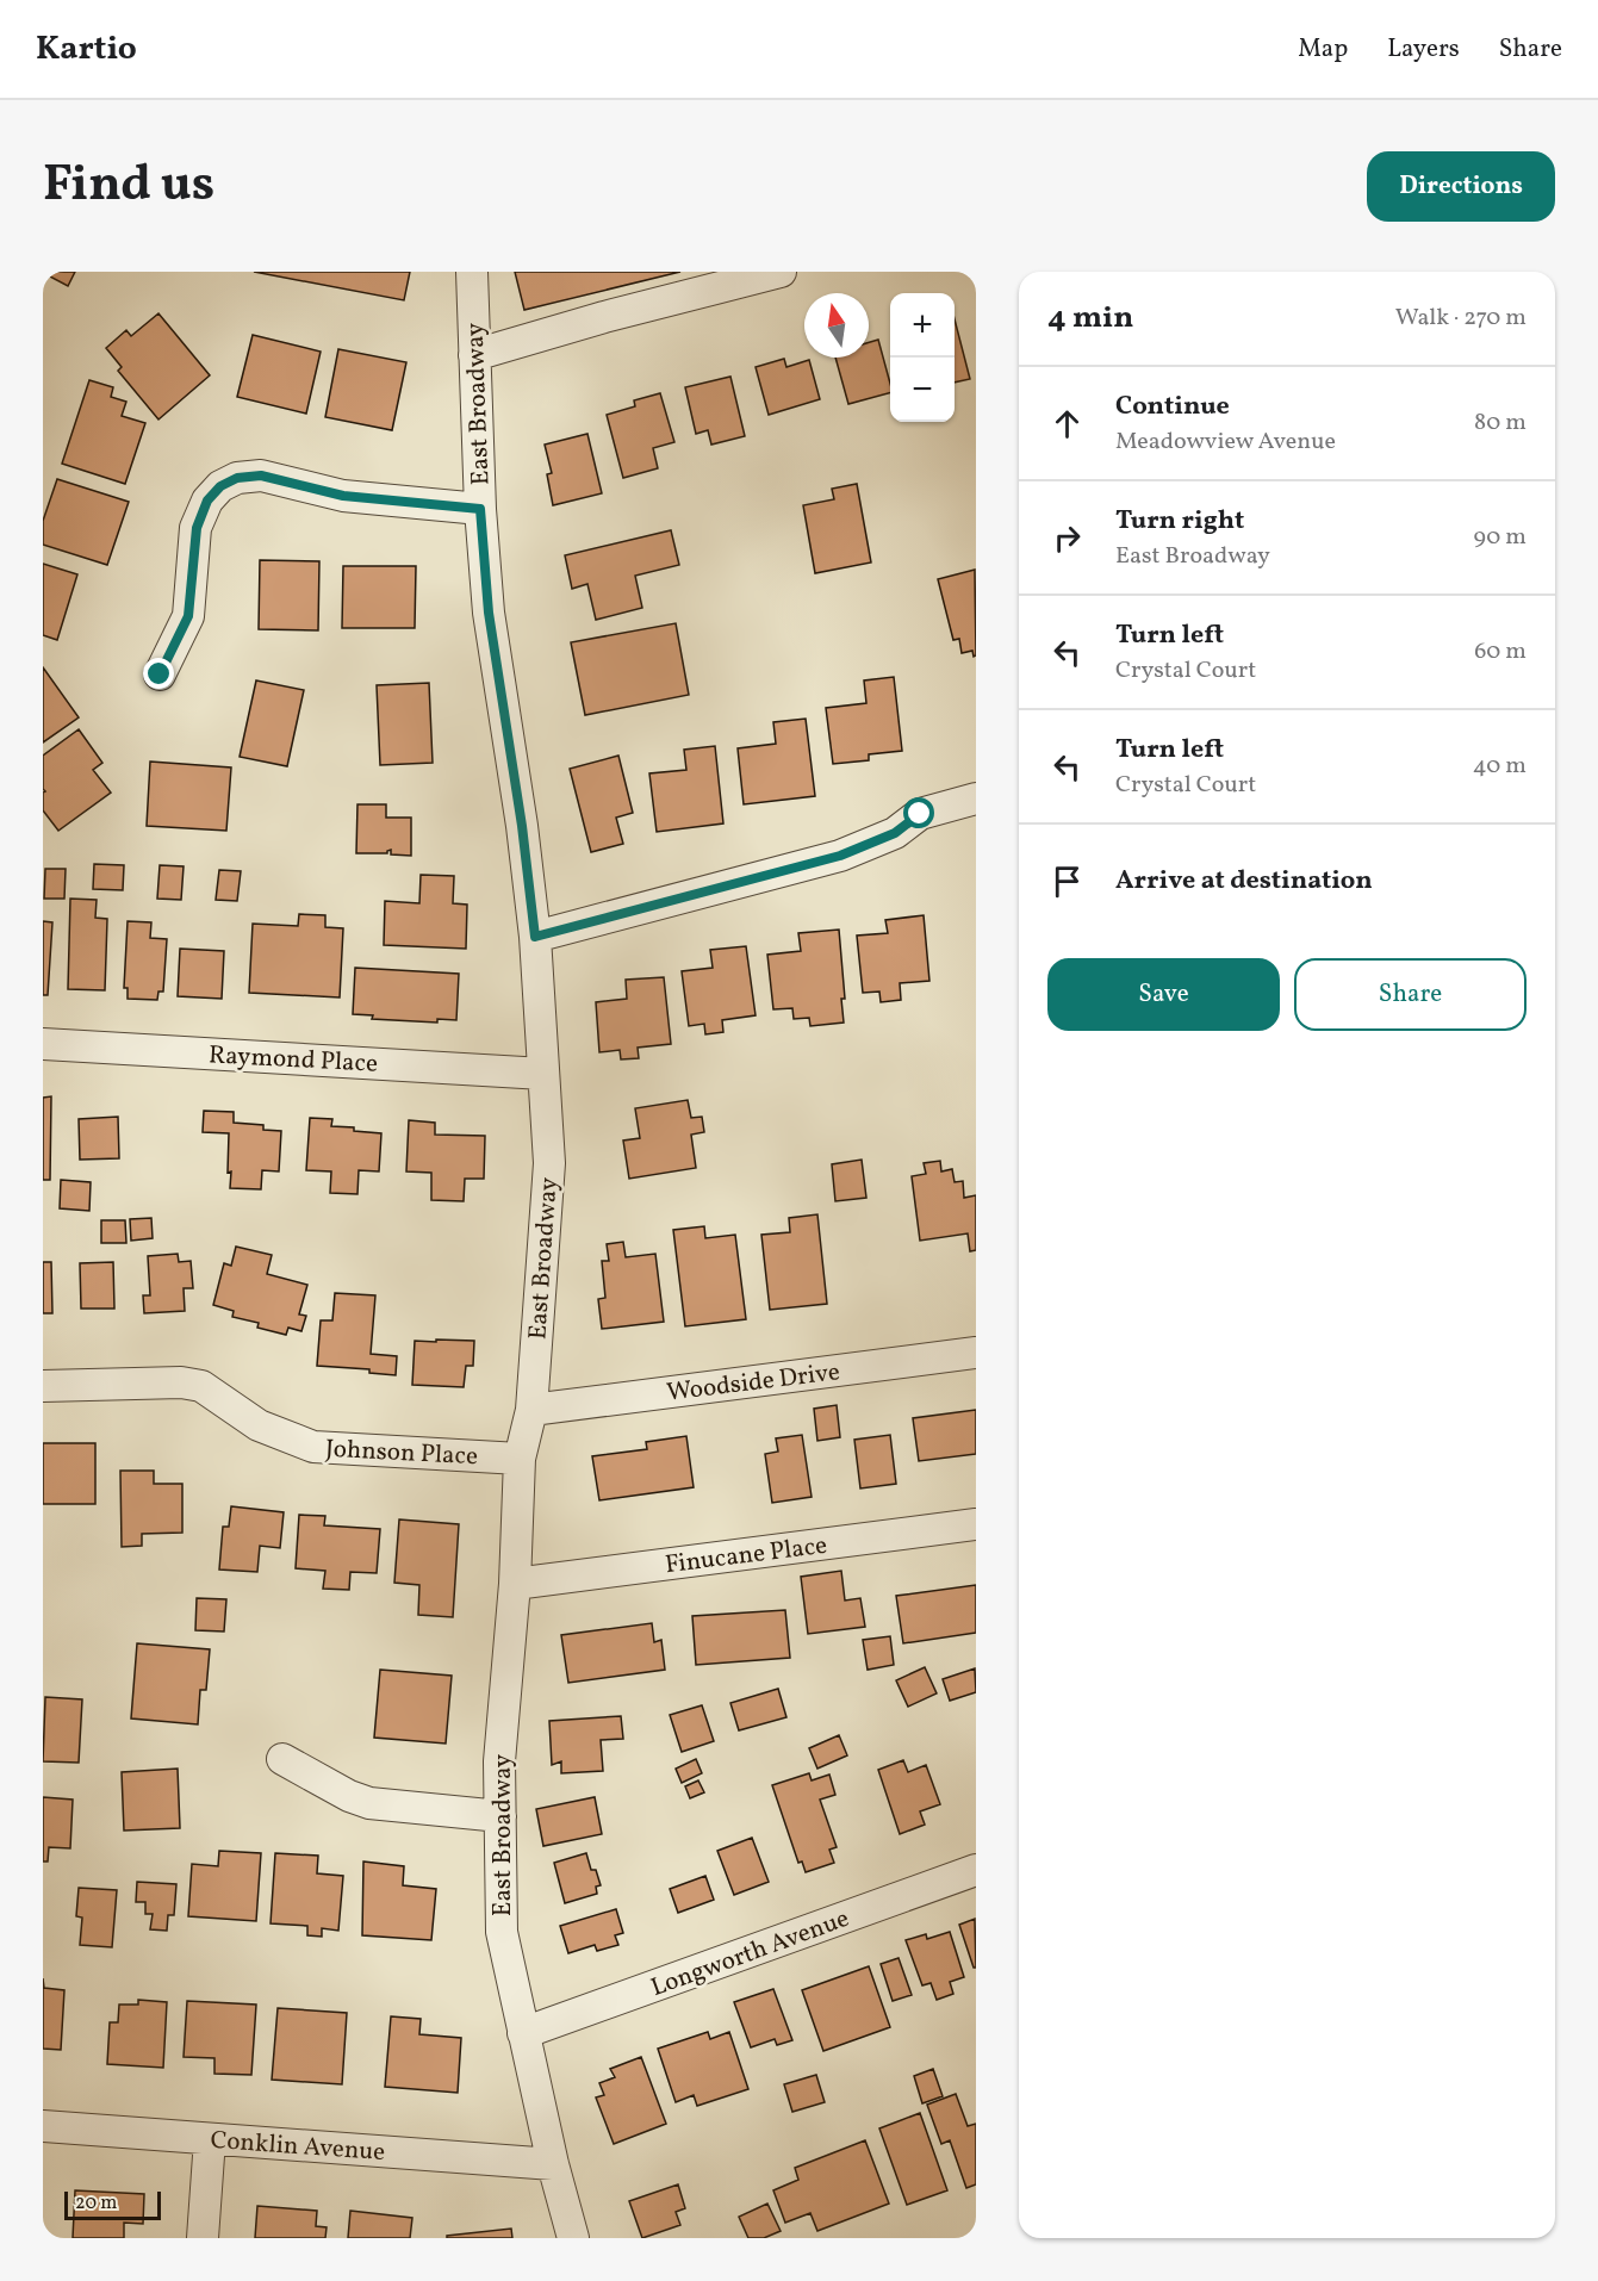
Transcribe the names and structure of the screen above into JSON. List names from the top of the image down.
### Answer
{
  "streets": {
    "street": [
      "East Broadway",
      "Raymond Place",
      "Woodside Drive",
      "Johnson Place",
      "Finucane Place",
      "Longworth Avenue",
      "Conklin Avenue"
    ]
  },
  "crossings": [
    ["East Broadway", "Raymond Place"],
    ["East Broadway", "Woodside Drive"],
    ["East Broadway", "Johnson Place"],
    ["East Broadway", "Finucane Place"],
    ["East Broadway", "Longworth Avenue"],
    ["East Broadway", "Conklin Avenue"]
  ],
  "scale_bar": "20 m",
  "north": "top",
  "page": {
    "header": "Kartio",
    "nav": ["Map", "Layers", "Share"],
    "title": "Find us",
    "buttons": [
      "Directions",
      ["Save", "Share"]
    ],
    "heading": ["4 min", "Walk · 270 m"],
    "map_buttons": ["+", "−"],
    "list": [
      ["Continue", "Meadowview Avenue", "80 m"],
      ["Turn right", "East Broadway", "90 m"],
      ["Turn left", "Crystal Court", "60 m"],
      ["Turn left", "Crystal Court", "40 m"],
      "Arrive at destination"
    ],
    "scale": "20 m"
  }
}
